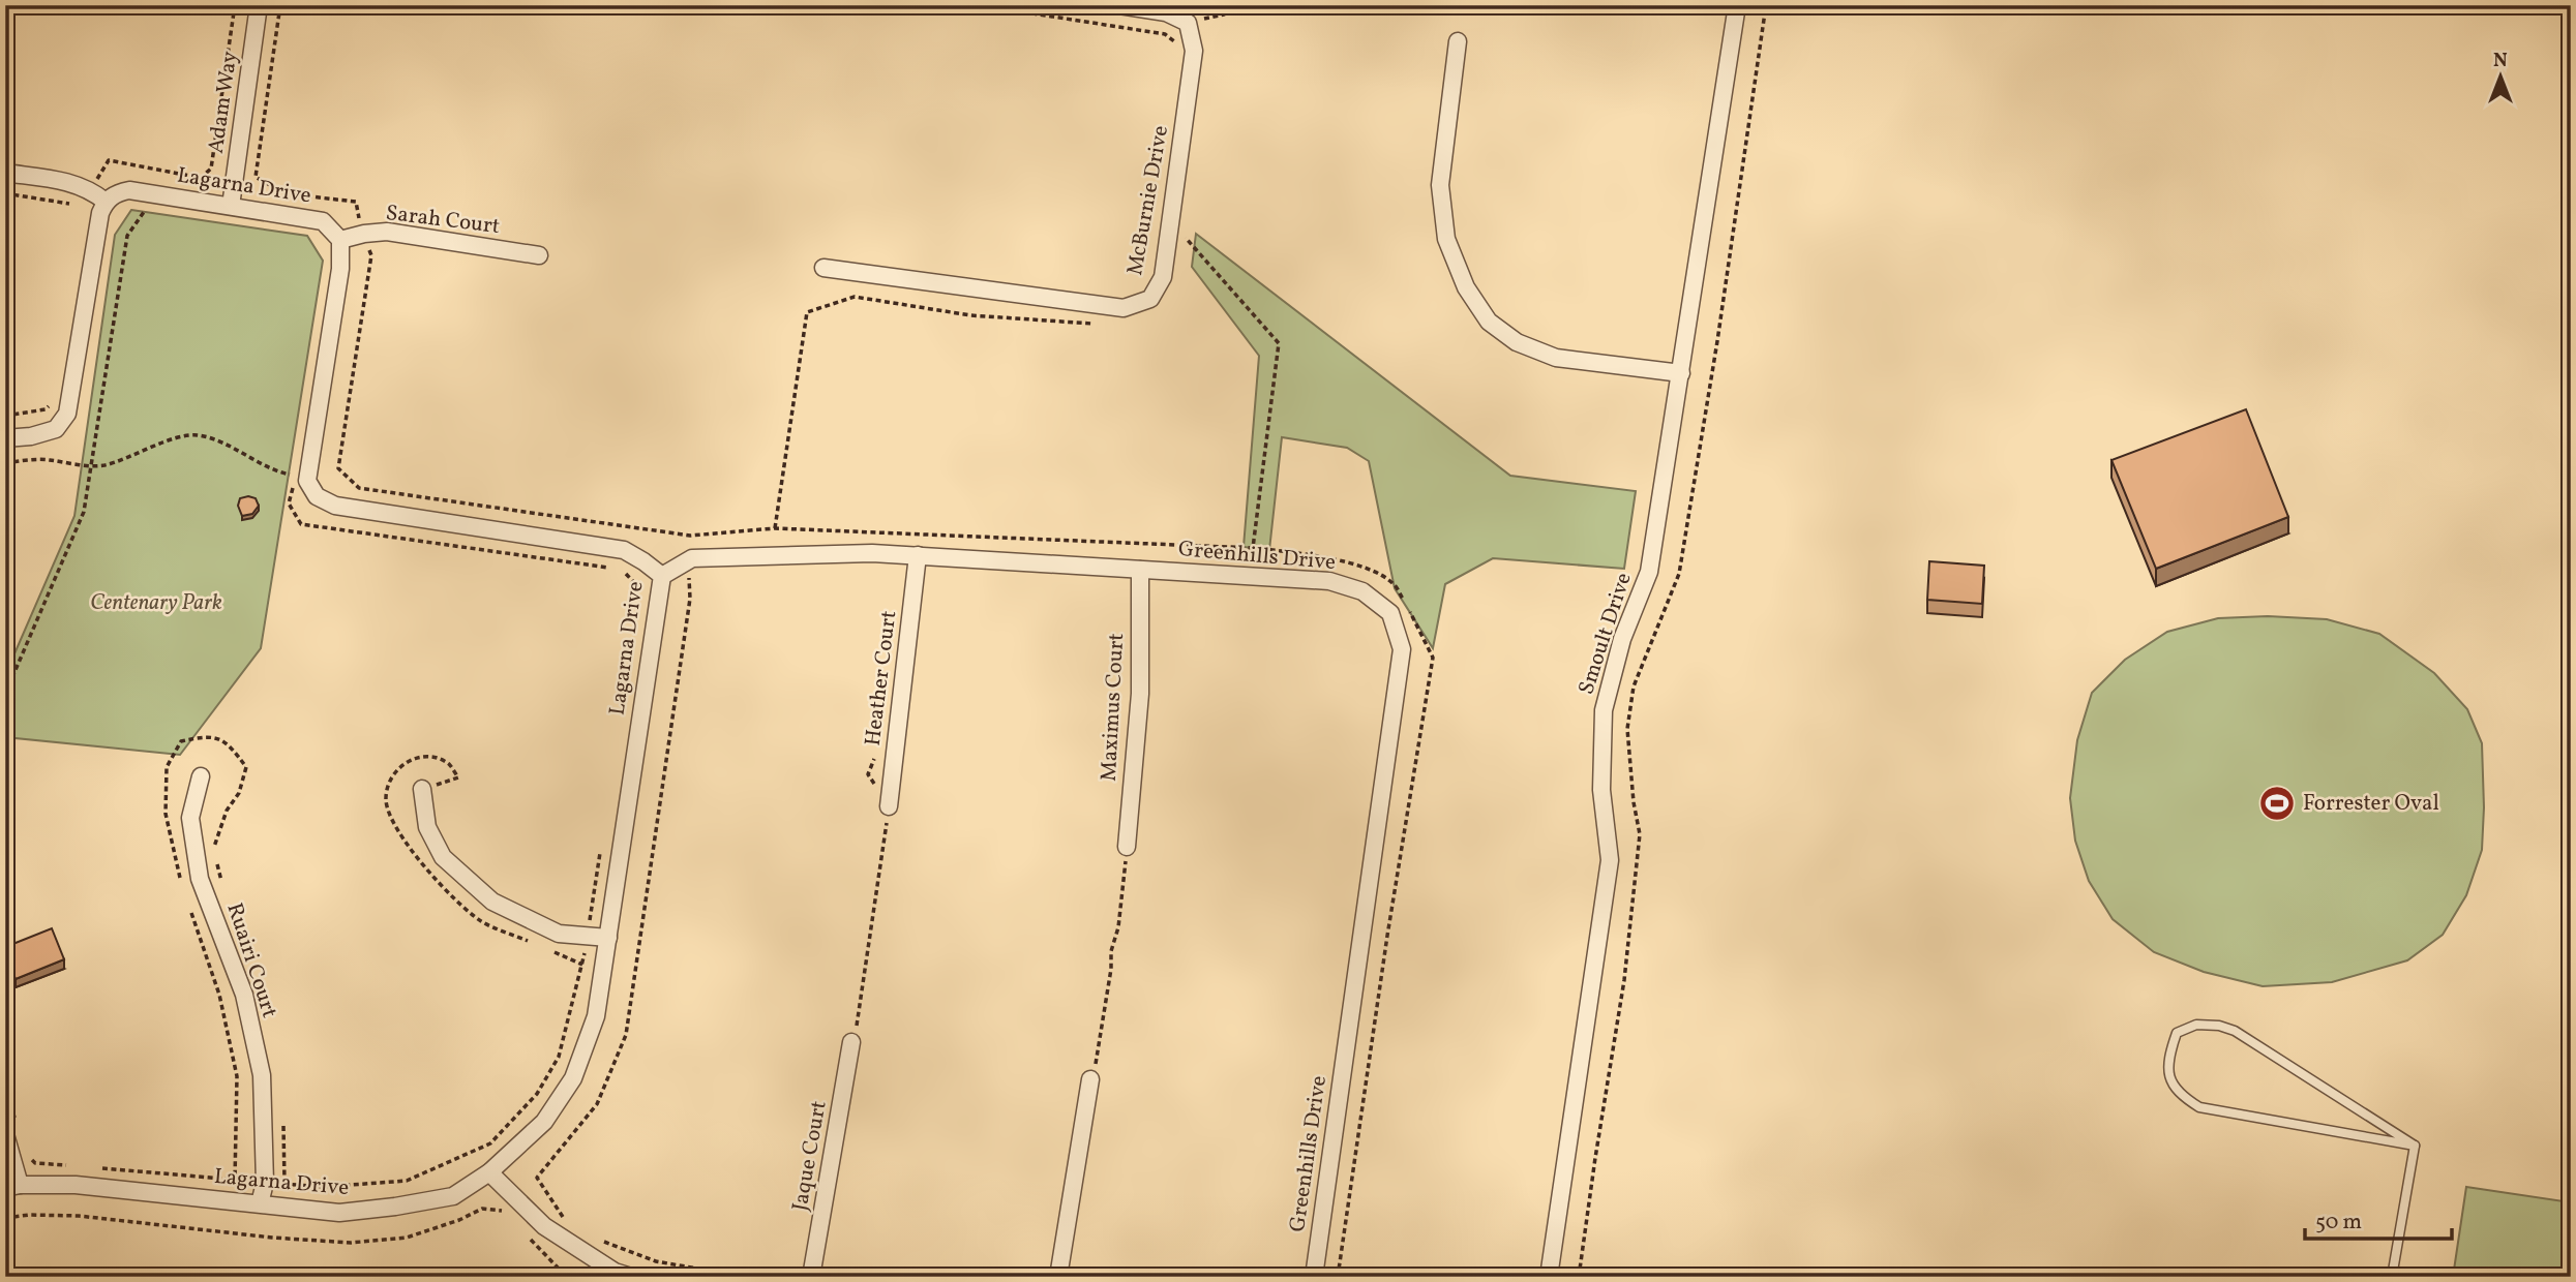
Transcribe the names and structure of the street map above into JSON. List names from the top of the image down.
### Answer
{
  "streets": {
    "street": [
      "Adam Way",
      "Lagarna Drive",
      "McBurnie Drive",
      "Sarah Court",
      "Greenhills Drive",
      "Smoult Drive",
      "Heather Court",
      "Maximus Court",
      "Ruairi Court",
      "Jaque Court"
    ]
  },
  "crossings": [
    ["Adam Way", "Lagarna Drive"],
    ["Lagarna Drive", "Sarah Court"],
    ["Lagarna Drive", "Greenhills Drive"],
    ["Lagarna Drive", "Ruairi Court"],
    ["Greenhills Drive", "Heather Court"],
    ["Greenhills Drive", "Maximus Court"]
  ],
  "parks": ["Centenary Park"],
  "places": {
    "sports": ["Forrester Oval"]
  },
  "scale_bar": "50 m",
  "north": "top"
}
